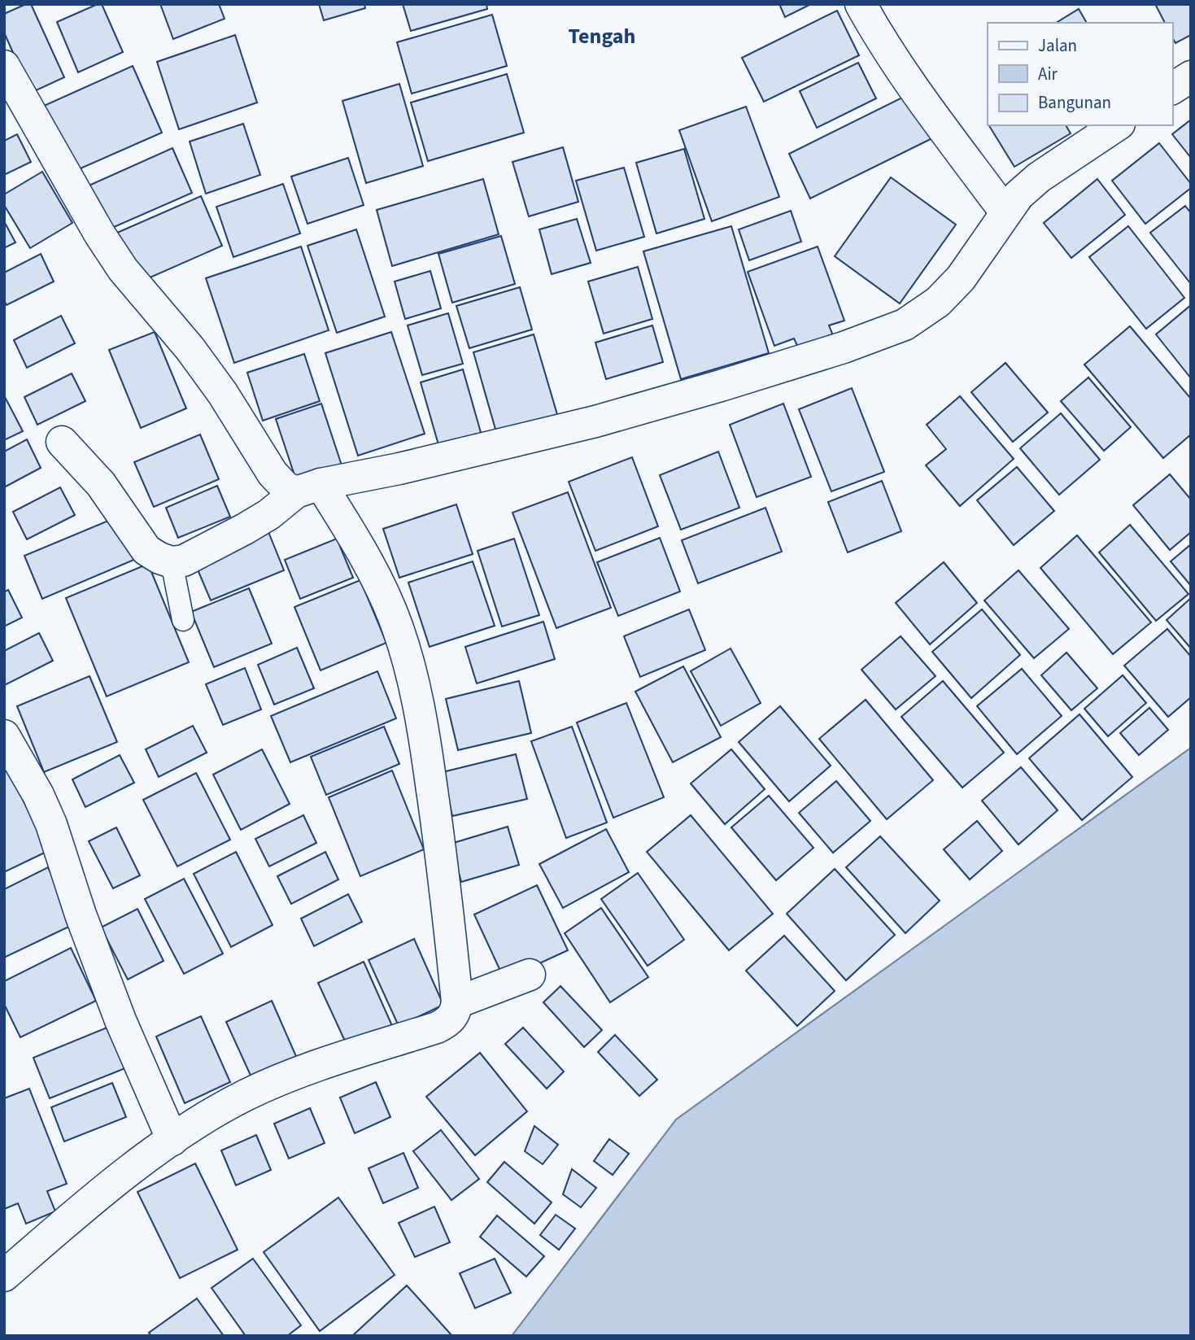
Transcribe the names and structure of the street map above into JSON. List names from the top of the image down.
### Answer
{
  "districts": ["Tengah"],
  "legend": ["Jalan", "Air", "Bangunan"]
}
